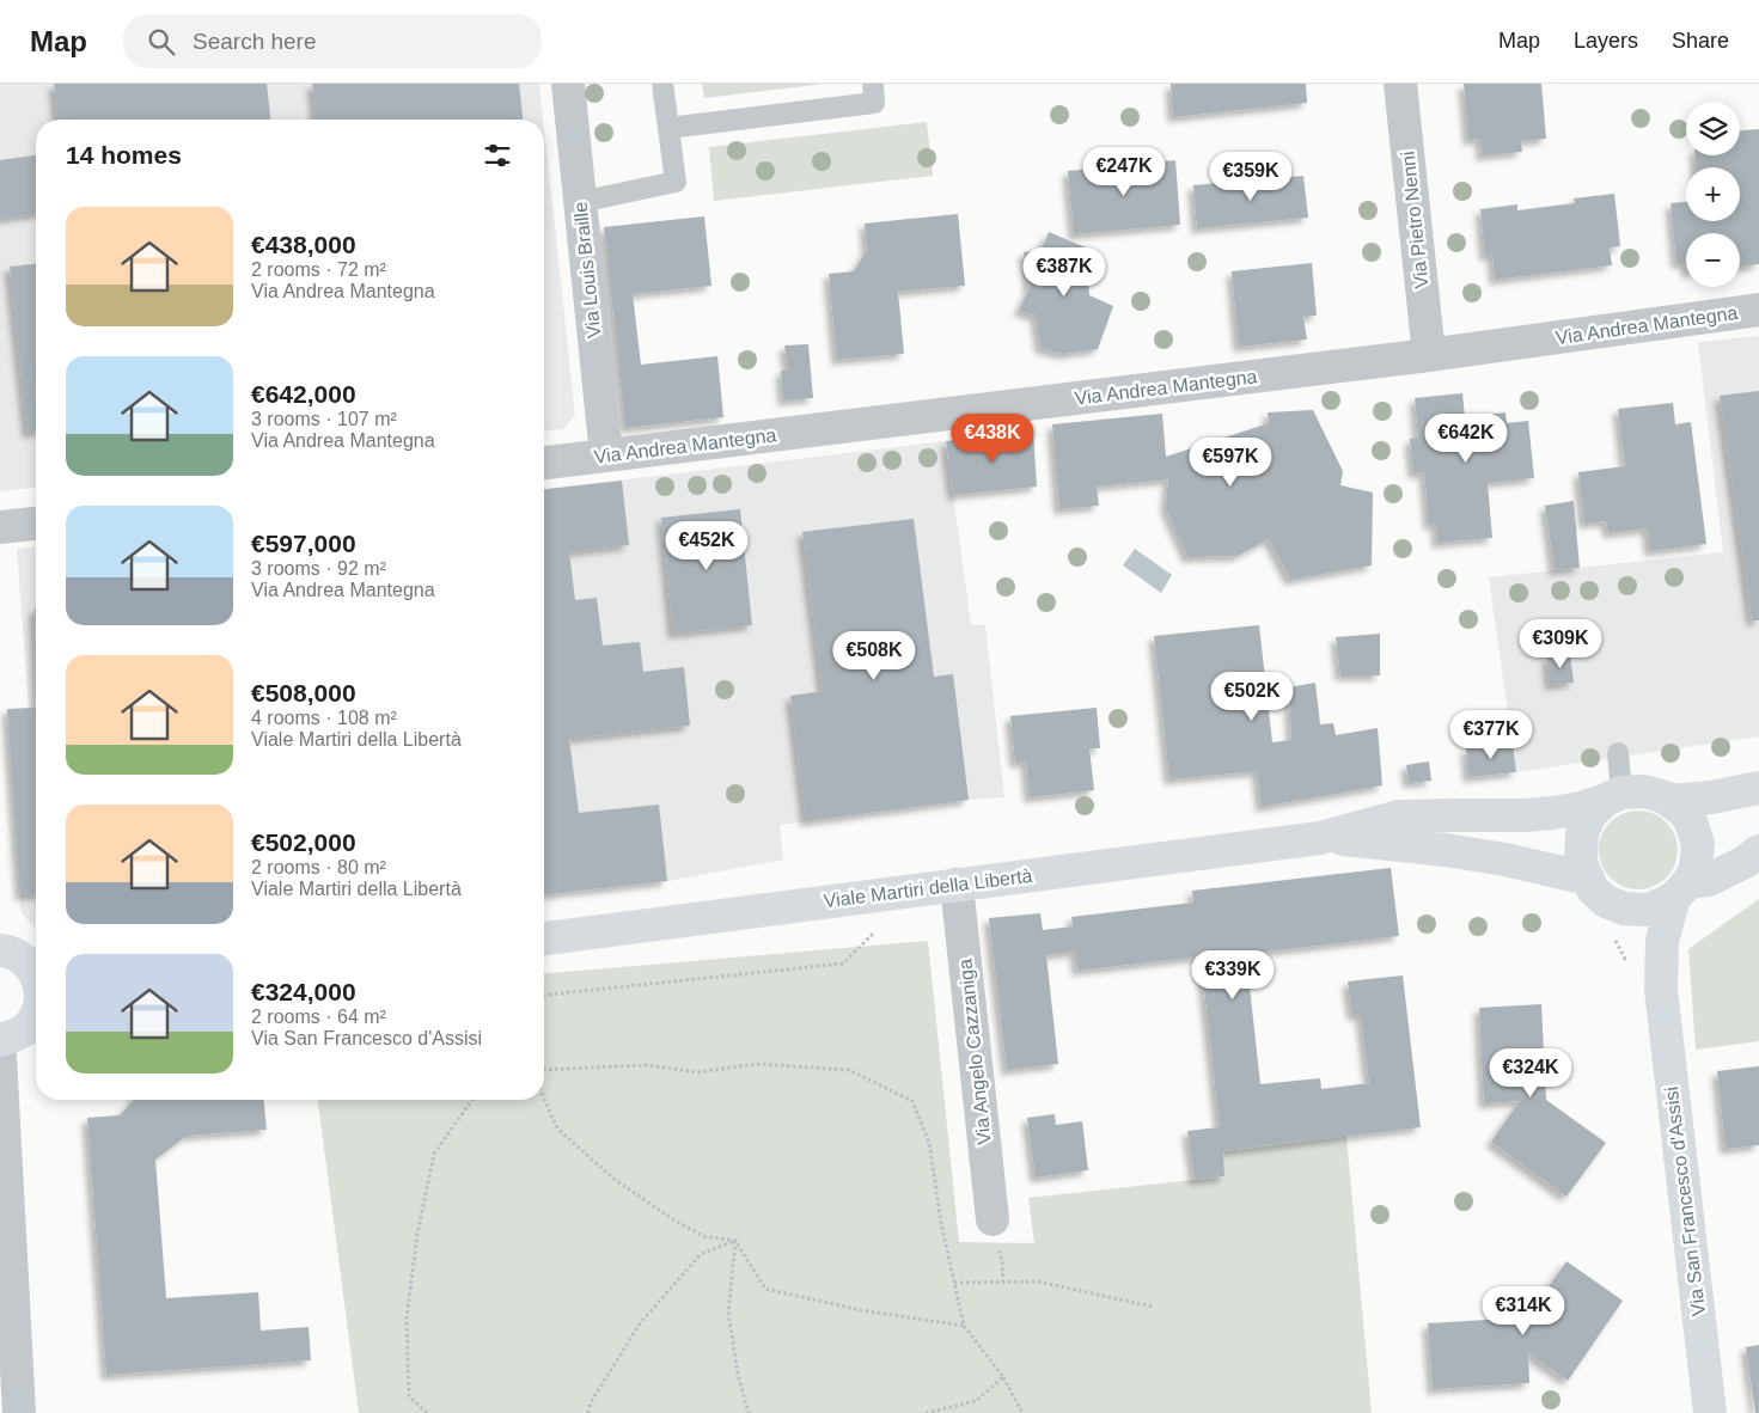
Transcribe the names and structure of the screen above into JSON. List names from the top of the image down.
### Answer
{
  "streets": {
    "street": [
      "Via Pietro Nenni",
      "Via Louis Braille",
      "Via Andrea Mantegna",
      "Viale Martiri della Libertà",
      "Via Angelo Cazzaniga",
      "Via San Francesco d'Assisi"
    ]
  },
  "crossings": [
    ["Via Pietro Nenni", "Via Andrea Mantegna"],
    ["Via Louis Braille", "Via Andrea Mantegna"],
    ["Viale Martiri della Libertà", "Via Angelo Cazzaniga"],
    ["Viale Martiri della Libertà", "Via San Francesco d'Assisi"]
  ],
  "page": {
    "header": "Map",
    "search": "Search here",
    "nav": ["Map", "Layers", "Share"],
    "map_buttons": ["+", "−"],
    "heading": "14 homes",
    "price": [
      "€247K",
      "€359K",
      "€387K",
      "€438K",
      "€642K",
      "€597K",
      "€452K",
      "€309K",
      "€508K",
      "€502K",
      "€377K",
      "€339K",
      "€324K",
      "€314K"
    ],
    "list": [
      {
        "name": "€438,000",
        "note": "2 rooms · 72 m² · Via Andrea Mantegna"
      },
      {
        "name": "€642,000",
        "note": "3 rooms · 107 m² · Via Andrea Mantegna"
      },
      {
        "name": "€597,000",
        "note": "3 rooms · 92 m² · Via Andrea Mantegna"
      },
      {
        "name": "€508,000",
        "note": "4 rooms · 108 m² · Viale Martiri della Libertà"
      },
      {
        "name": "€502,000",
        "note": "2 rooms · 80 m² · Viale Martiri della Libertà"
      },
      {
        "name": "€324,000",
        "note": "2 rooms · 64 m² · Via San Francesco d'Assisi"
      }
    ]
  }
}
